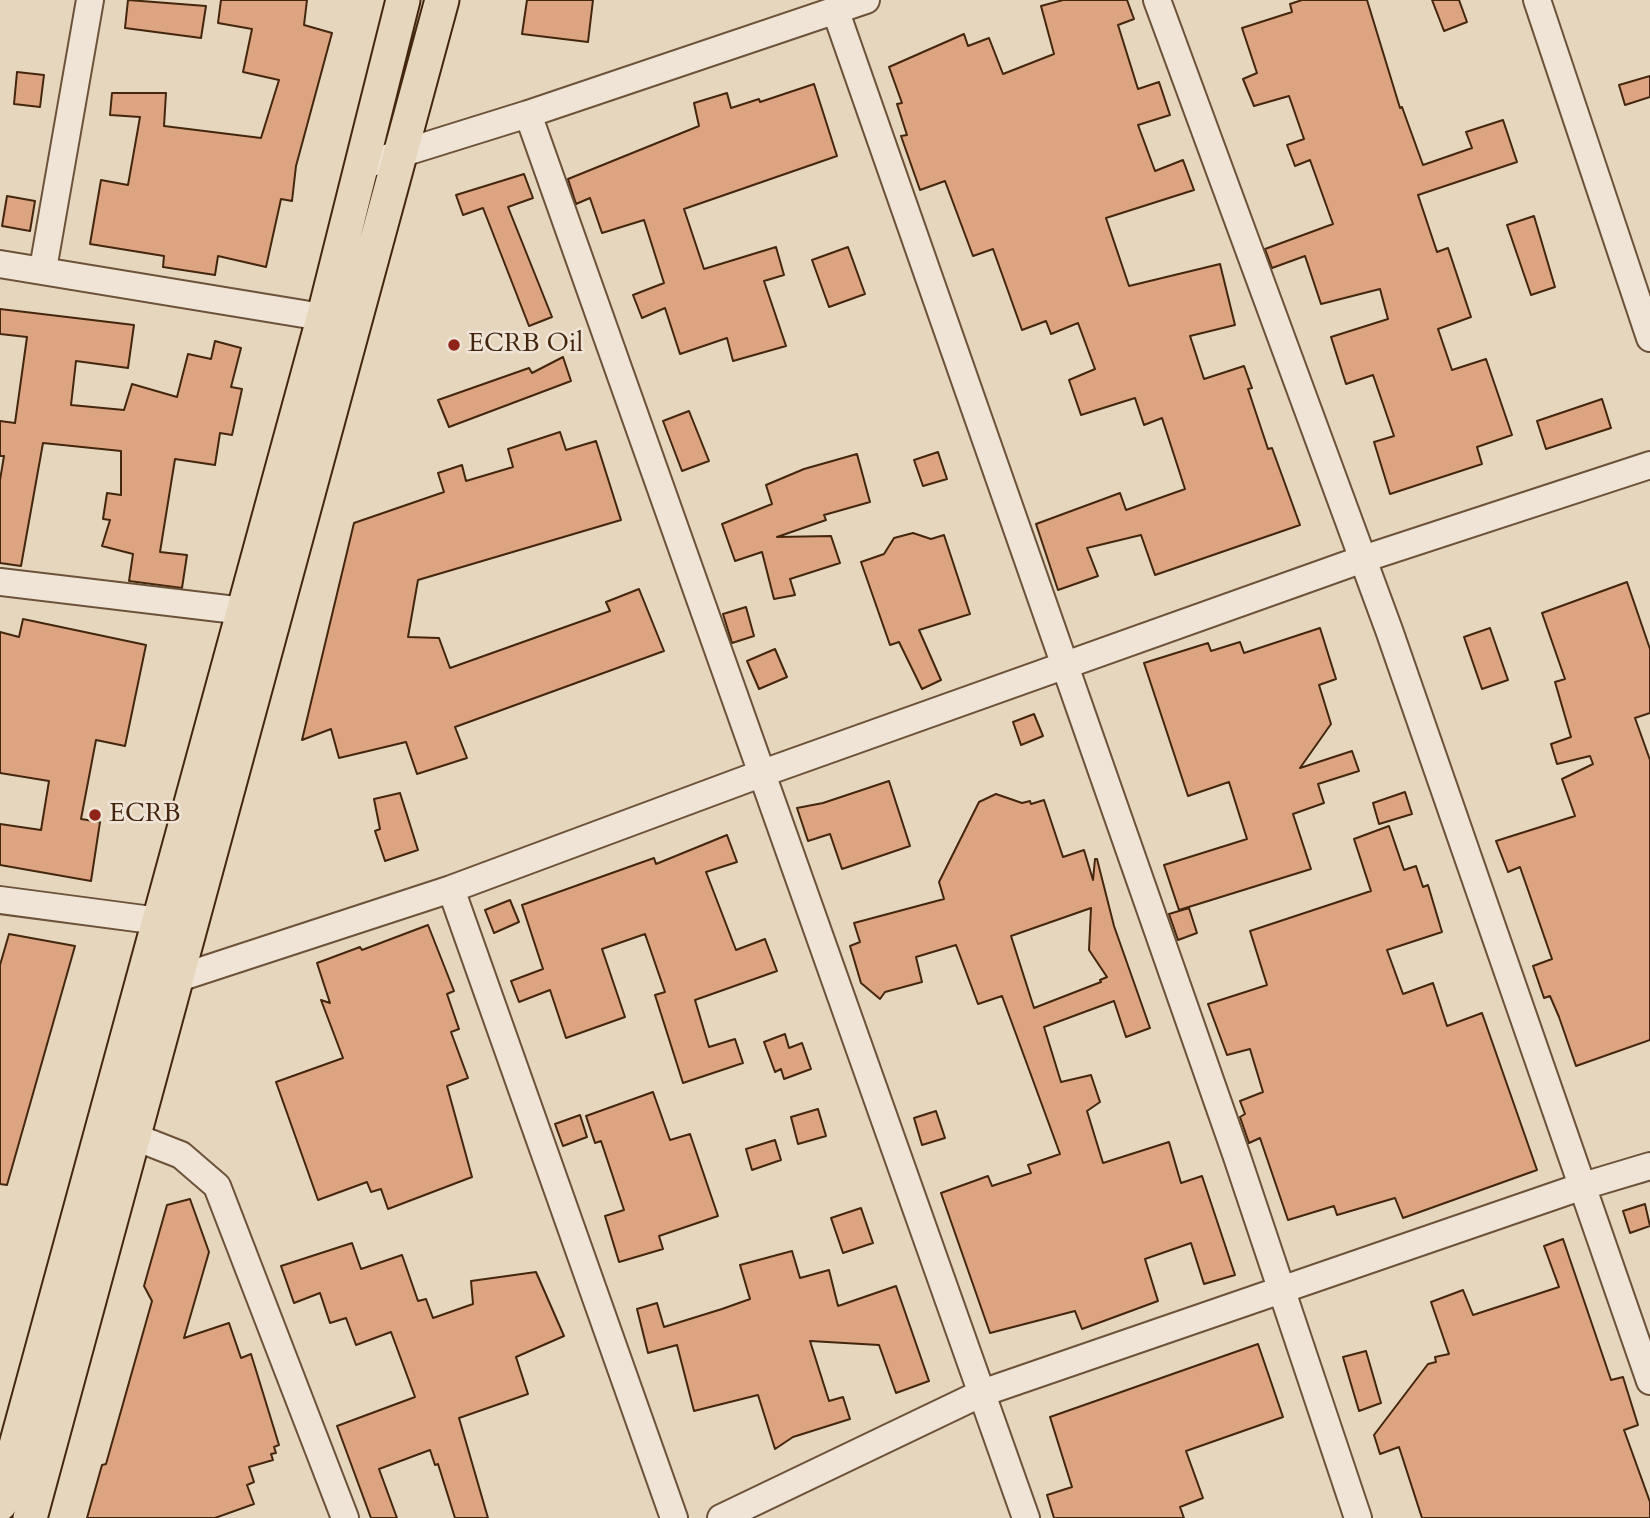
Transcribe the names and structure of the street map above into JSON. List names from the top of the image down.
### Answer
{
  "places": ["ECRB Oil", "ECRB"]
}
